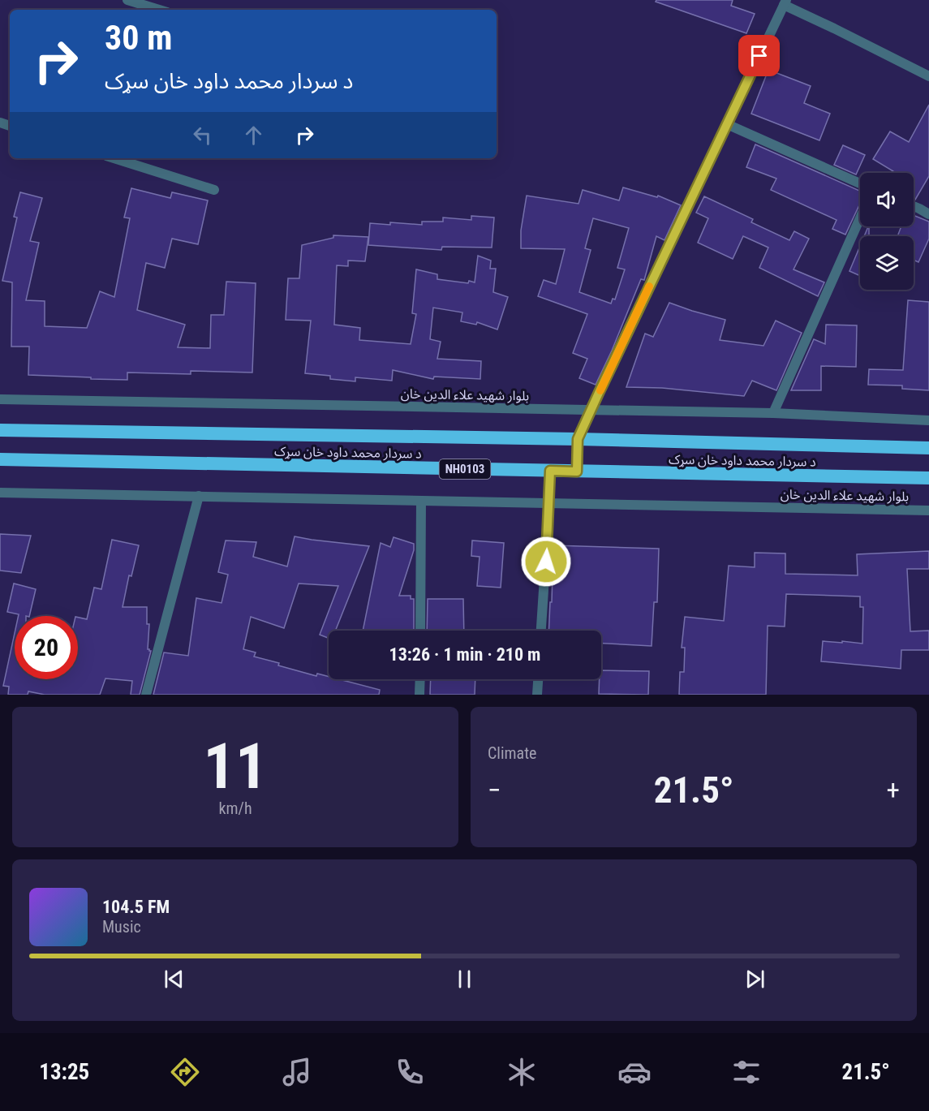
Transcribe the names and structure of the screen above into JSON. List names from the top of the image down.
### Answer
{
  "streets": {
    "highway": ["د سردار محمد داود خان سړک", "NH0103"],
    "street": ["بلوار شهید علاء الدین خان"]
  },
  "page": {
    "turn": ["30 m", "د سردار محمد داود خان سړک"],
    "limit": "20",
    "trip": "13:26 · 1 min · 210 m",
    "tile": [
      ["11", "km/h"],
      "Climate"
    ],
    "heat": ["−", "21.5°", "+"],
    "song": ["104.5 FM", "Music"],
    "tabs": ["13:25", "21.5°"]
  }
}
